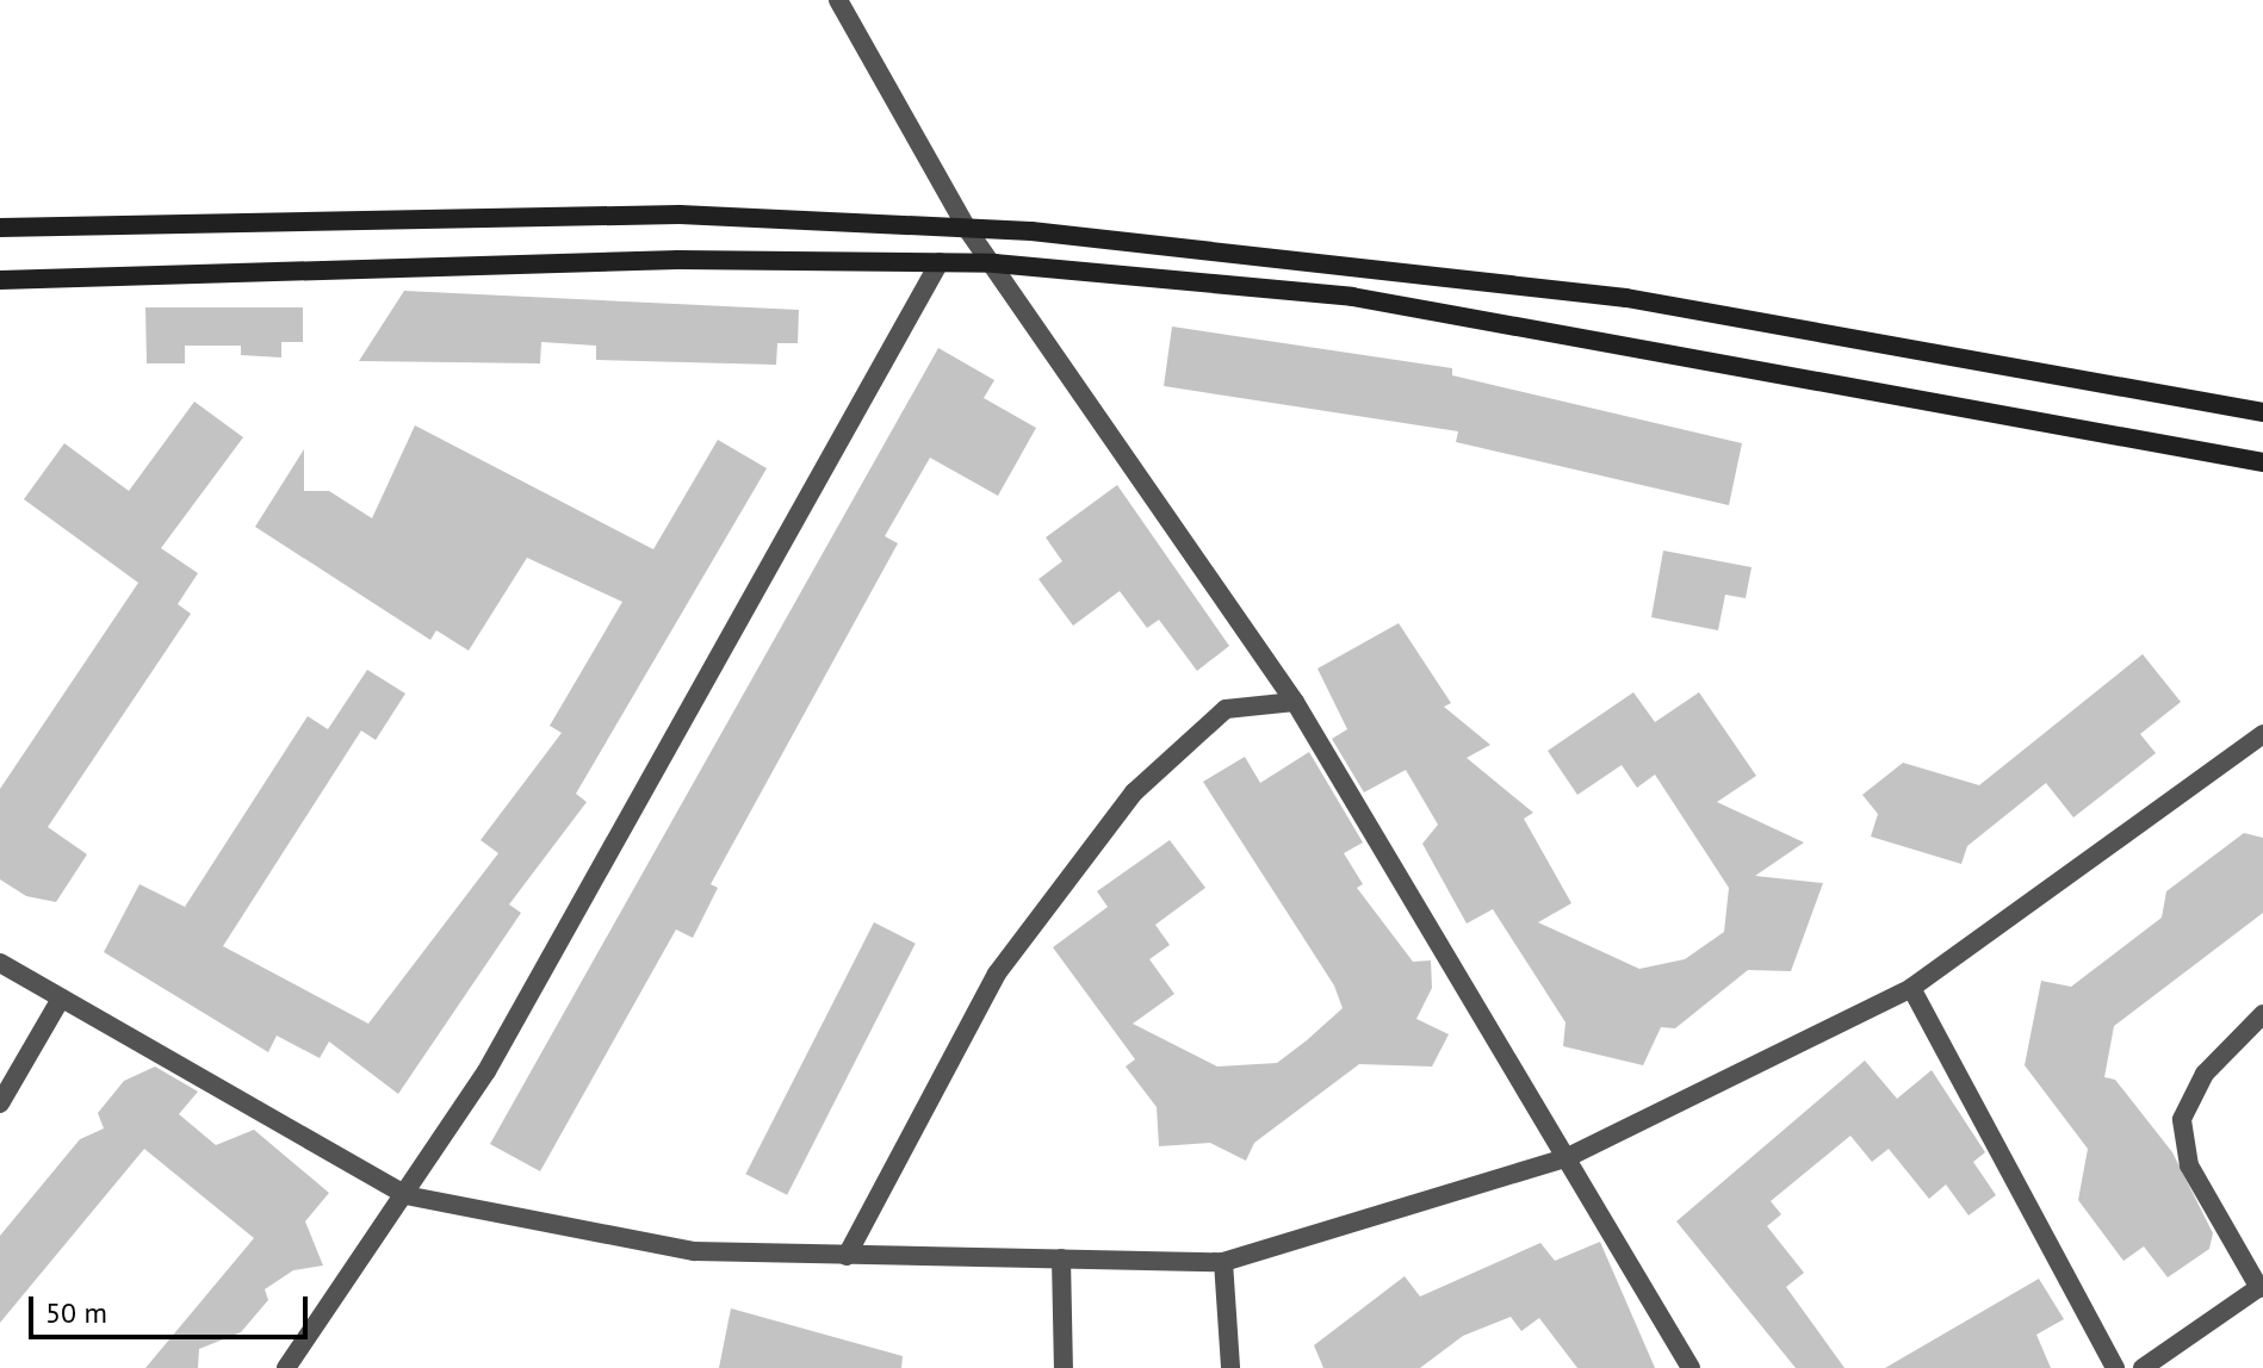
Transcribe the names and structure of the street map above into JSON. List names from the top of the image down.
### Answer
{
  "scale_bar": "50 m"
}
